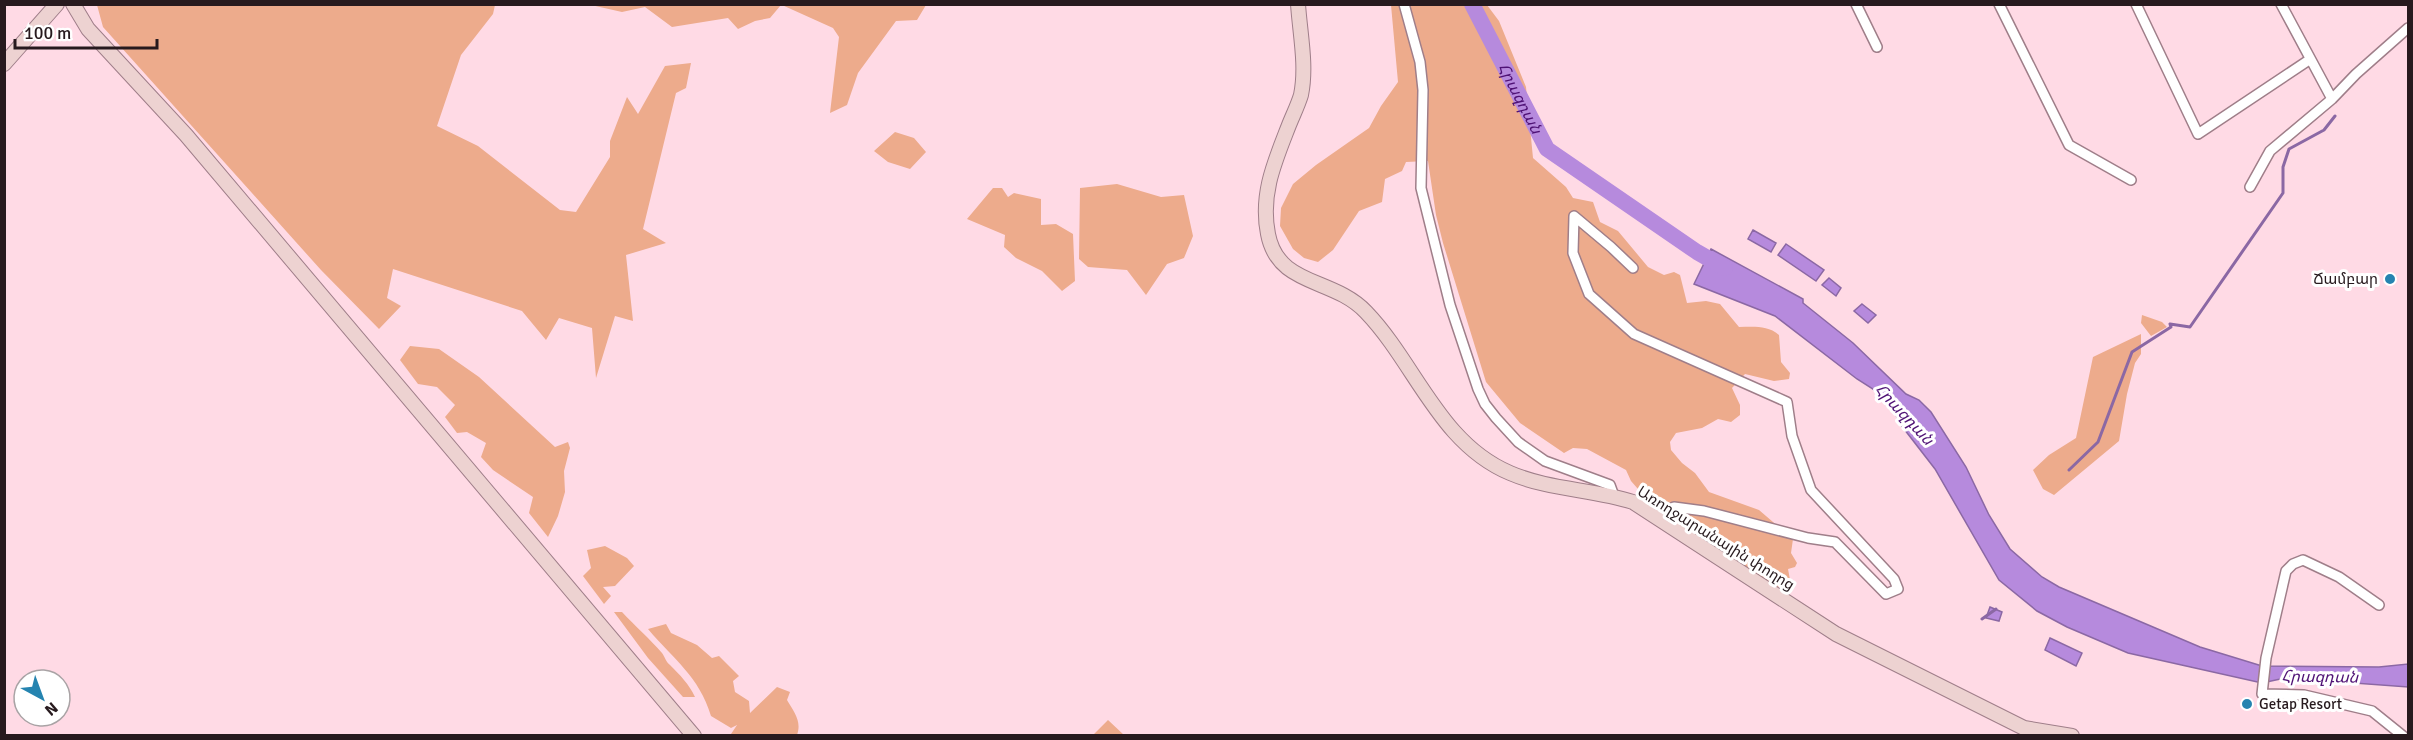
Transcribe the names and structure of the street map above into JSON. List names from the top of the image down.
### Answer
{
  "streets": {
    "main road": ["Առողջարանային փողոց"]
  },
  "water": ["Հրազդան"],
  "places": ["Ճամբար", "Getap Resort"],
  "scale_bar": "100 m",
  "north": "bottom right"
}
